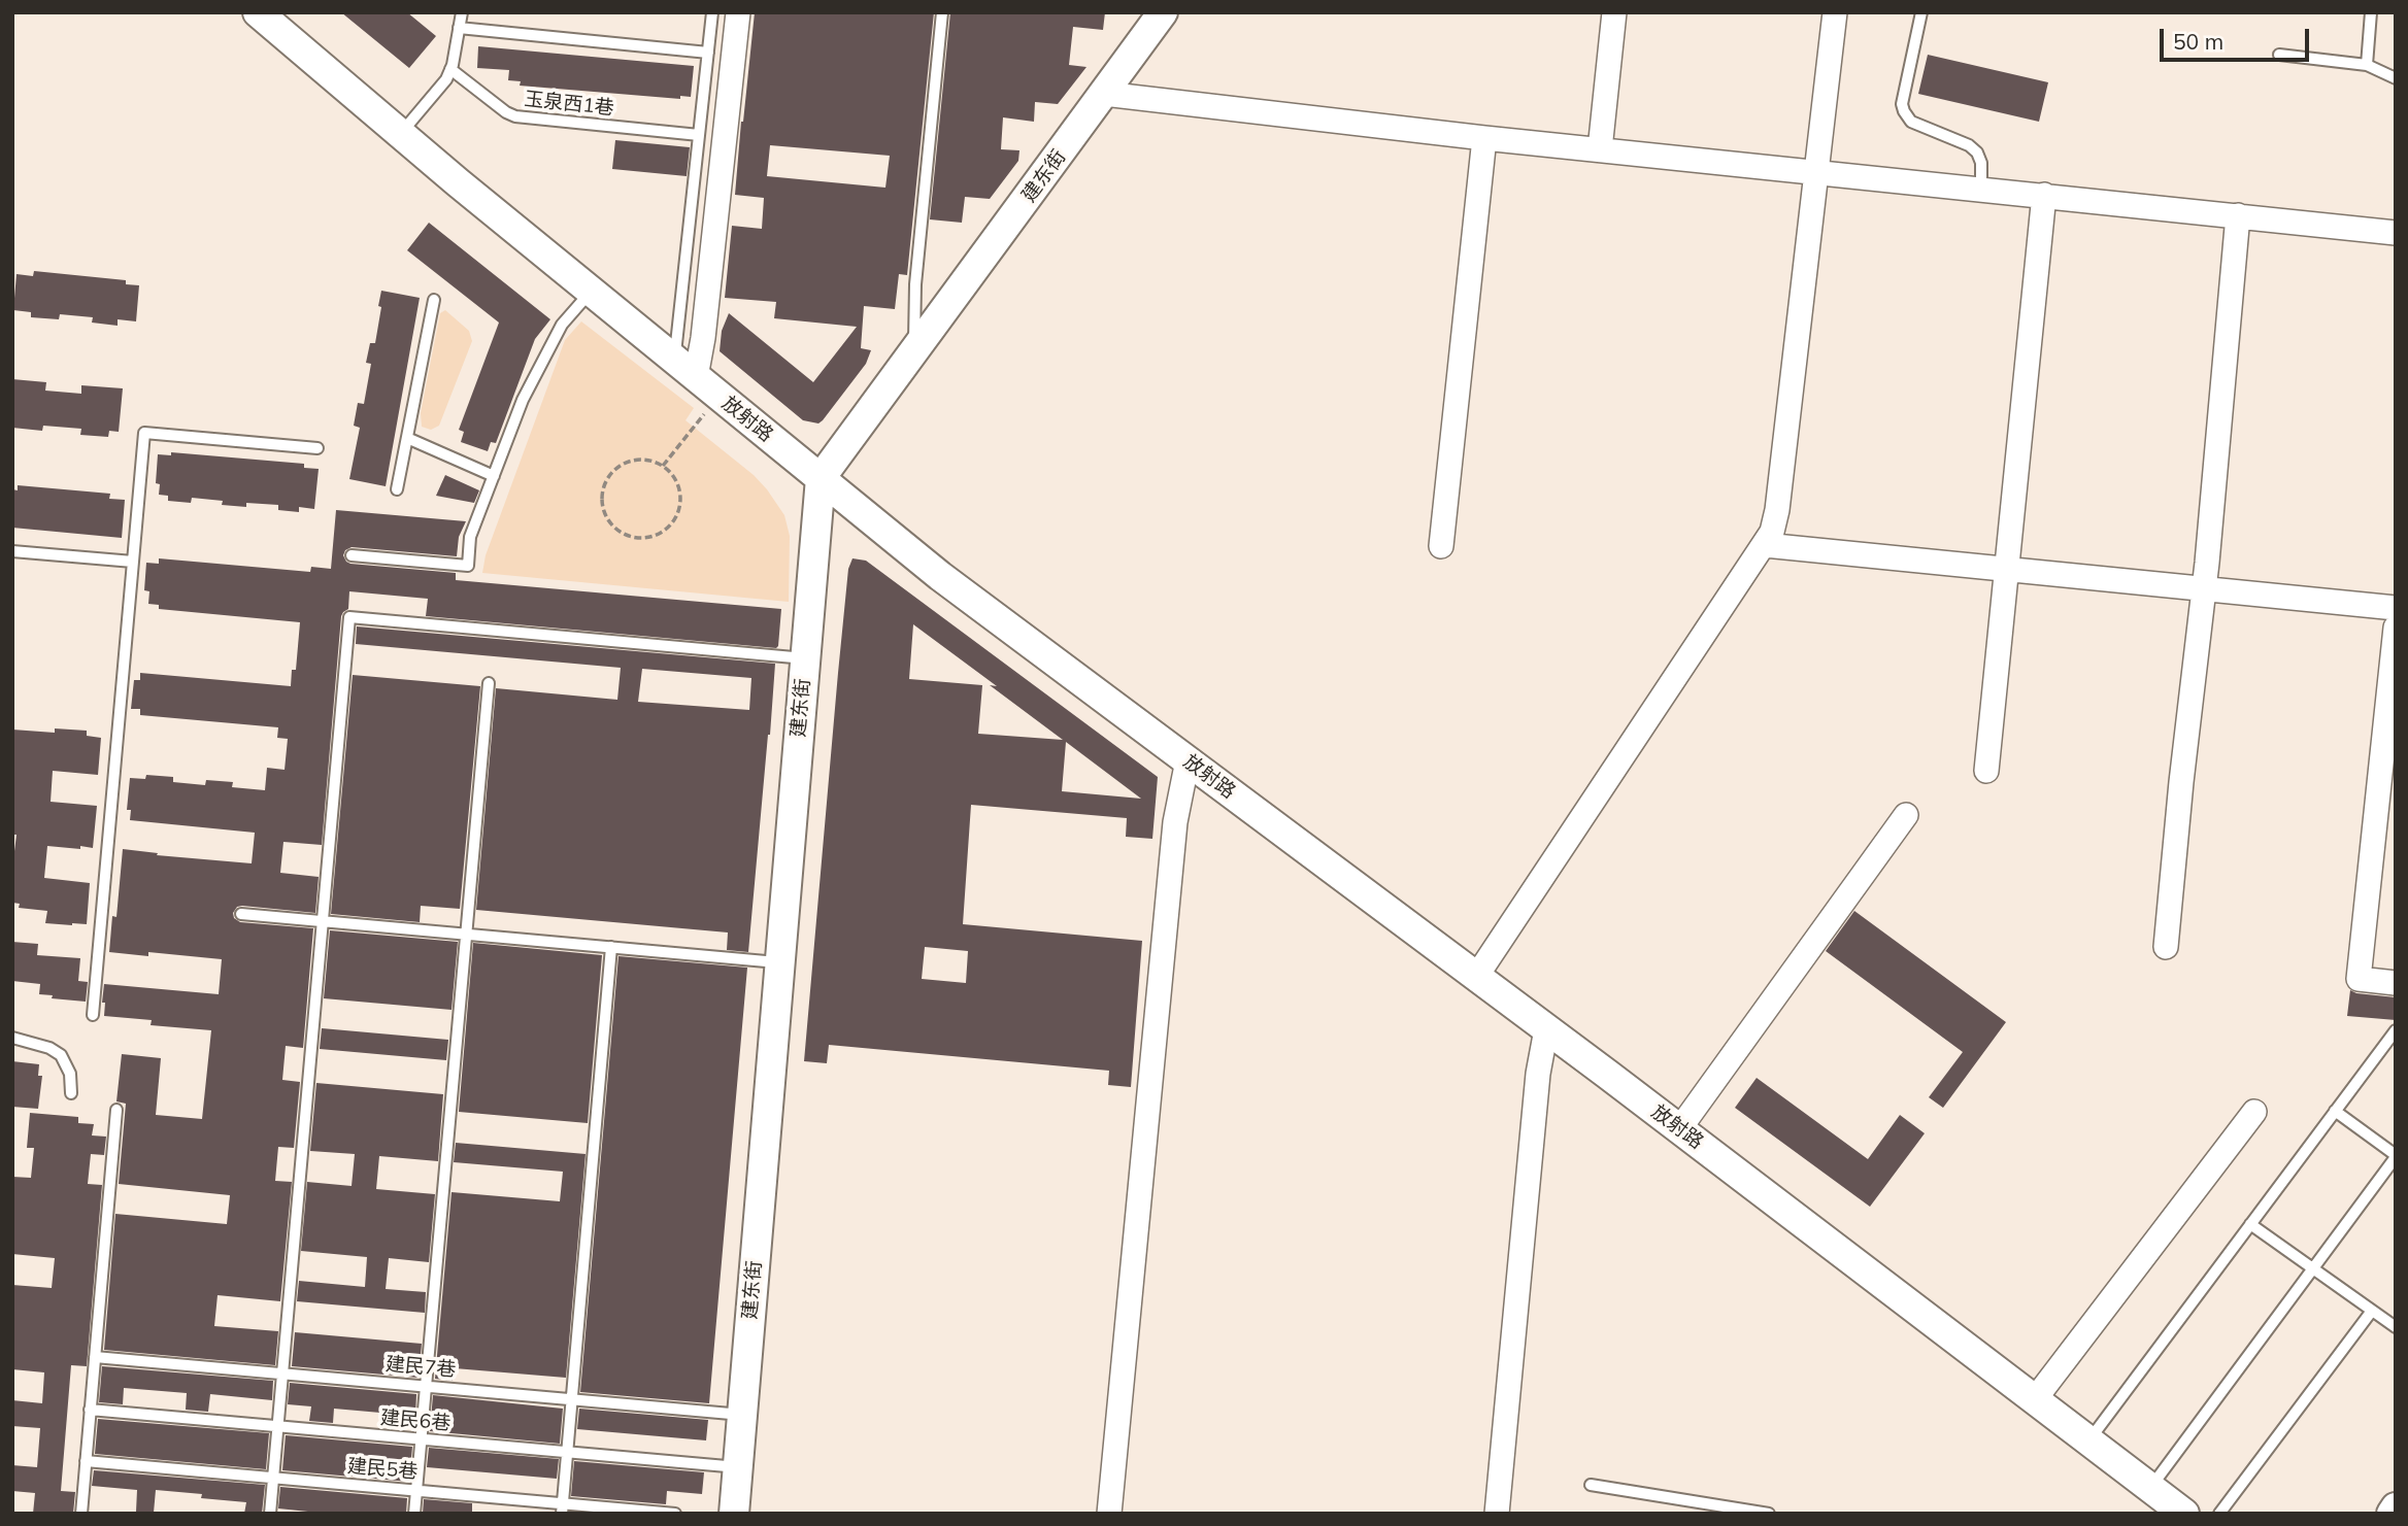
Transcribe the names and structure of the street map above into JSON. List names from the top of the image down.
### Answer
{
  "streets": {
    "street": ["建东街", "放射路"],
    "lane": [
      "玉泉西1巷",
      "建民7巷",
      "建民6巷",
      "建民5巷"
    ]
  },
  "crossings": [
    ["建东街", "放射路"],
    ["建东街", "建民7巷"],
    ["建东街", "建民6巷"]
  ],
  "scale_bar": "50 m"
}
